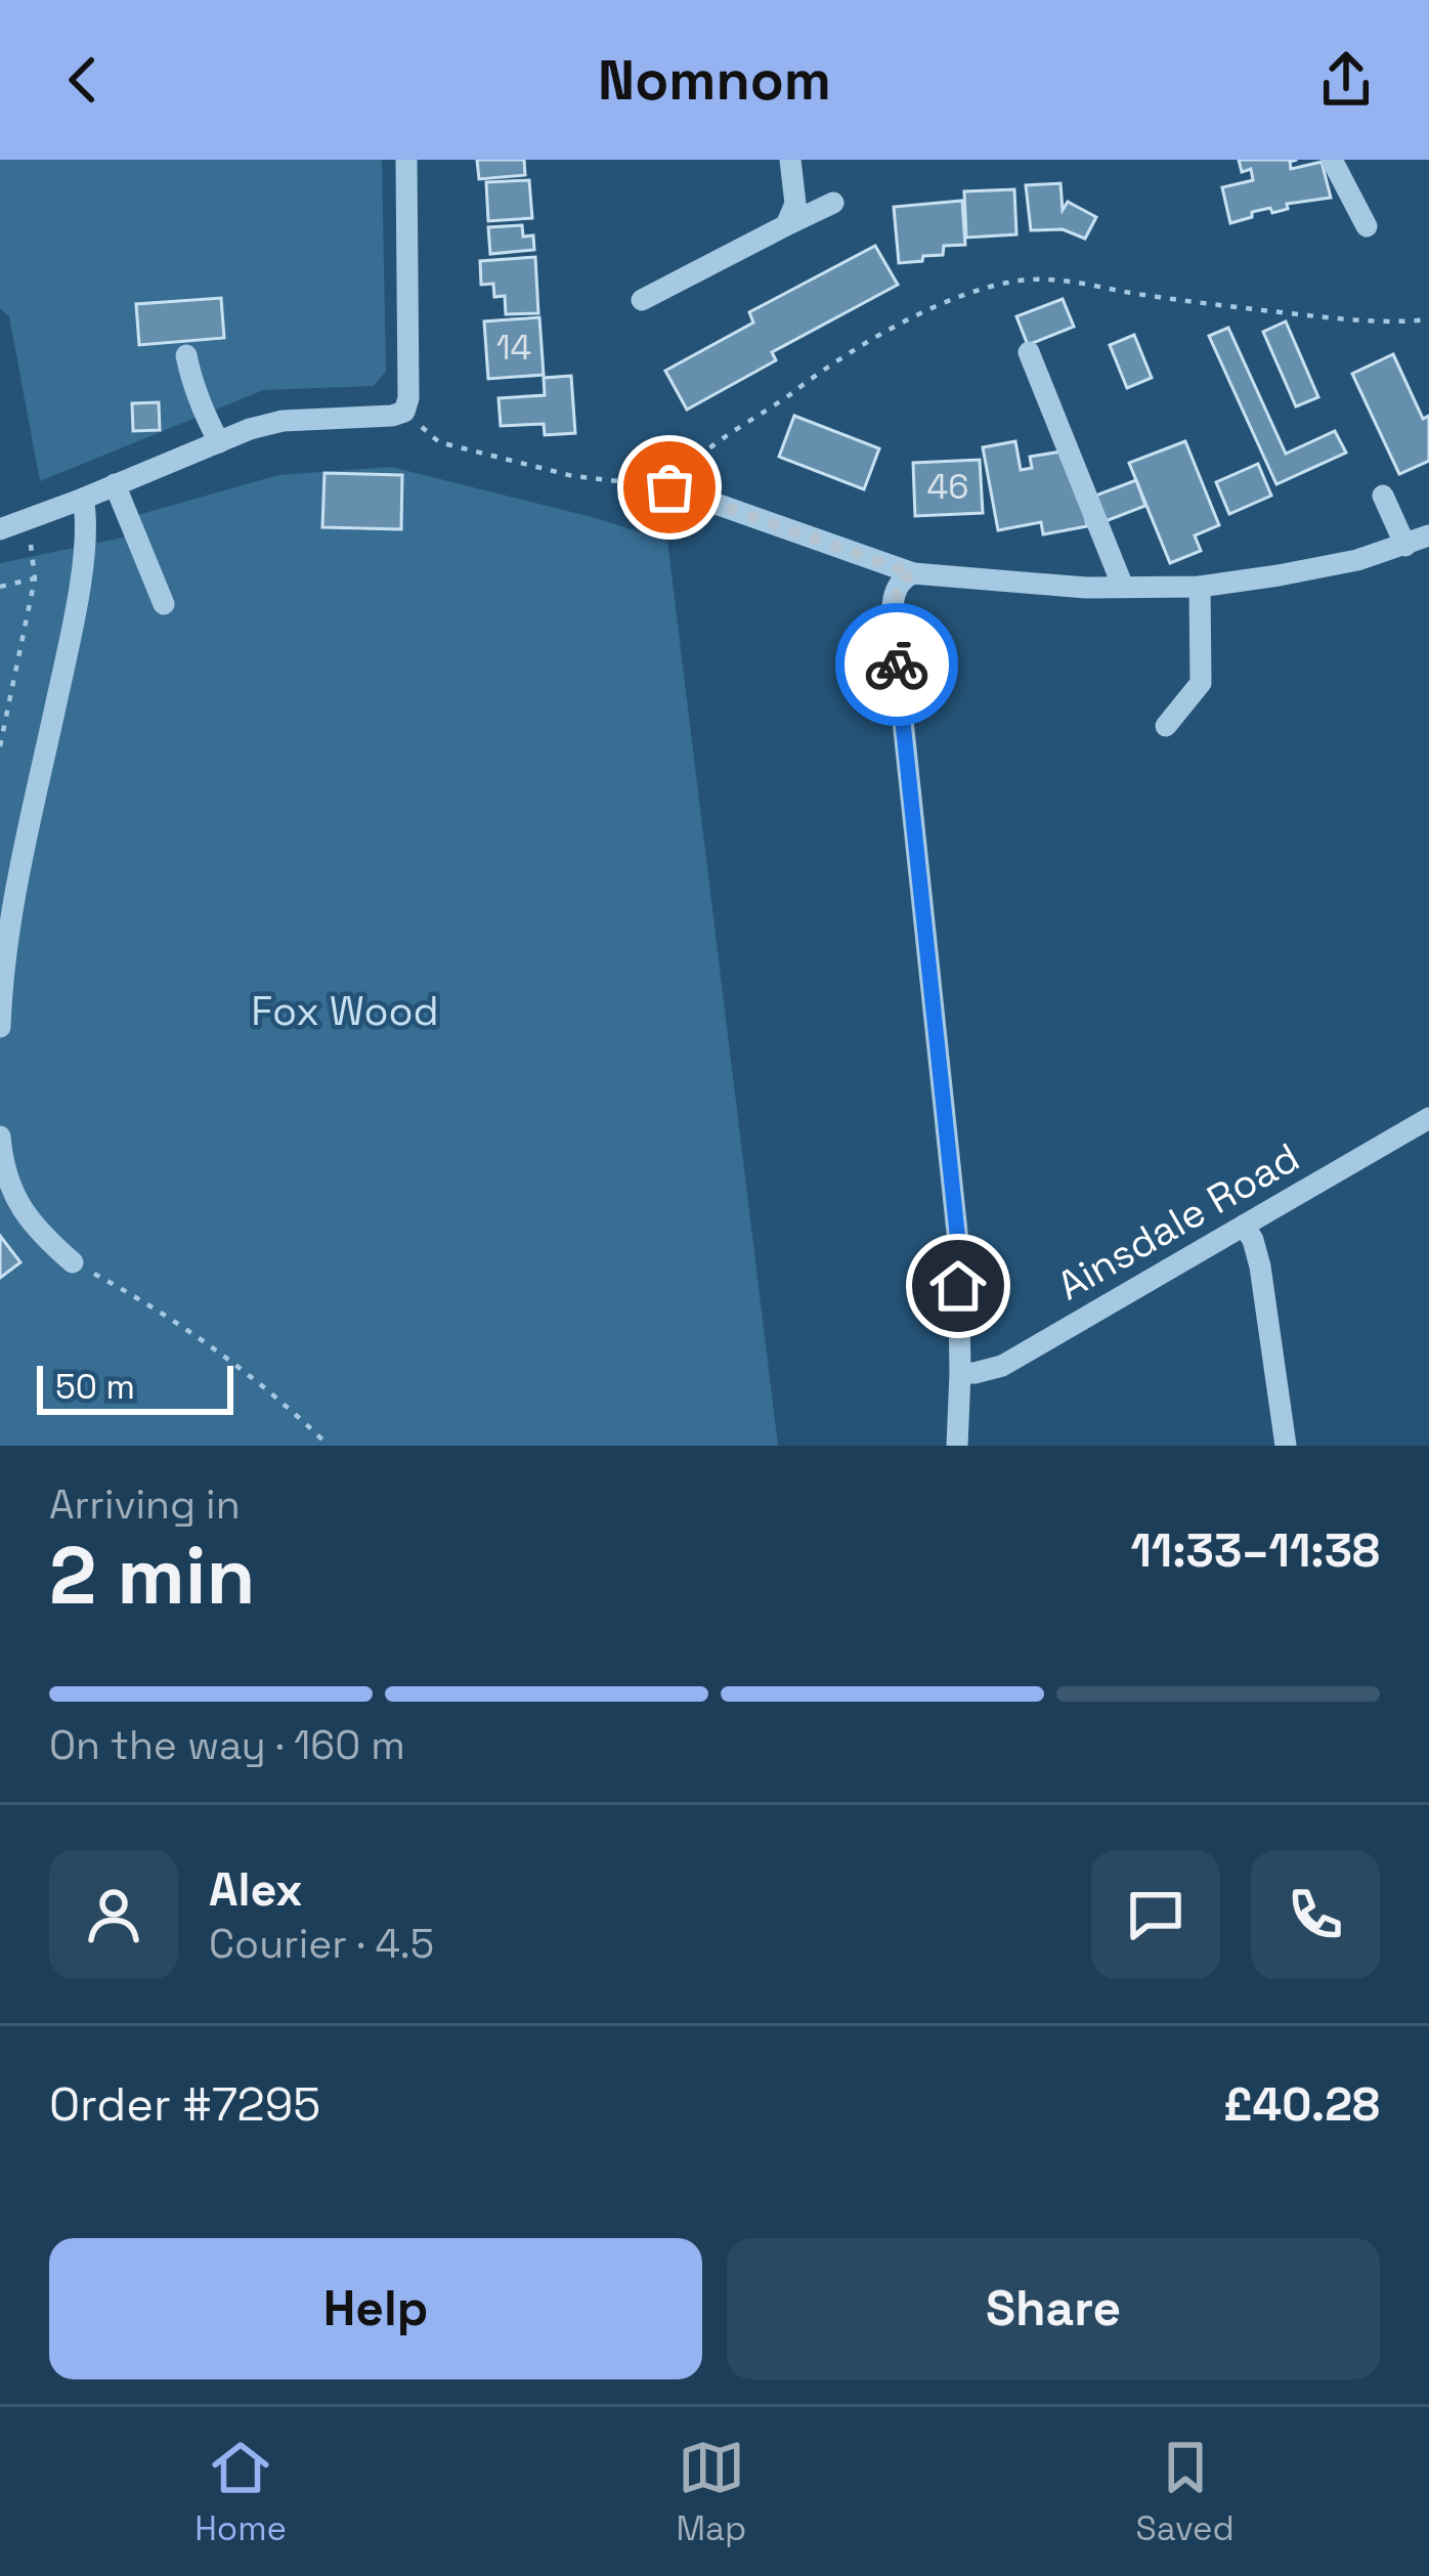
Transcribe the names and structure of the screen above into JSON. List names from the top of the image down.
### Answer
{
  "streets": {
    "street": ["Ainsdale Road"]
  },
  "parks": ["Fox Wood"],
  "house_numbers": ["14", "46"],
  "scale_bar": "50 m",
  "page": {
    "header": "Nomnom",
    "scale": "50 m",
    "heading": ["2 min", "Arriving in", "11:33–11:38"],
    "panel": [
      "Alex",
      "Courier · 4.5",
      "Order #7295",
      "£40.28"
    ],
    "bar": "On the way · 160 m",
    "buttons": ["Help", "Share"],
    "tabs": ["Home", "Map", "Saved"]
  }
}
